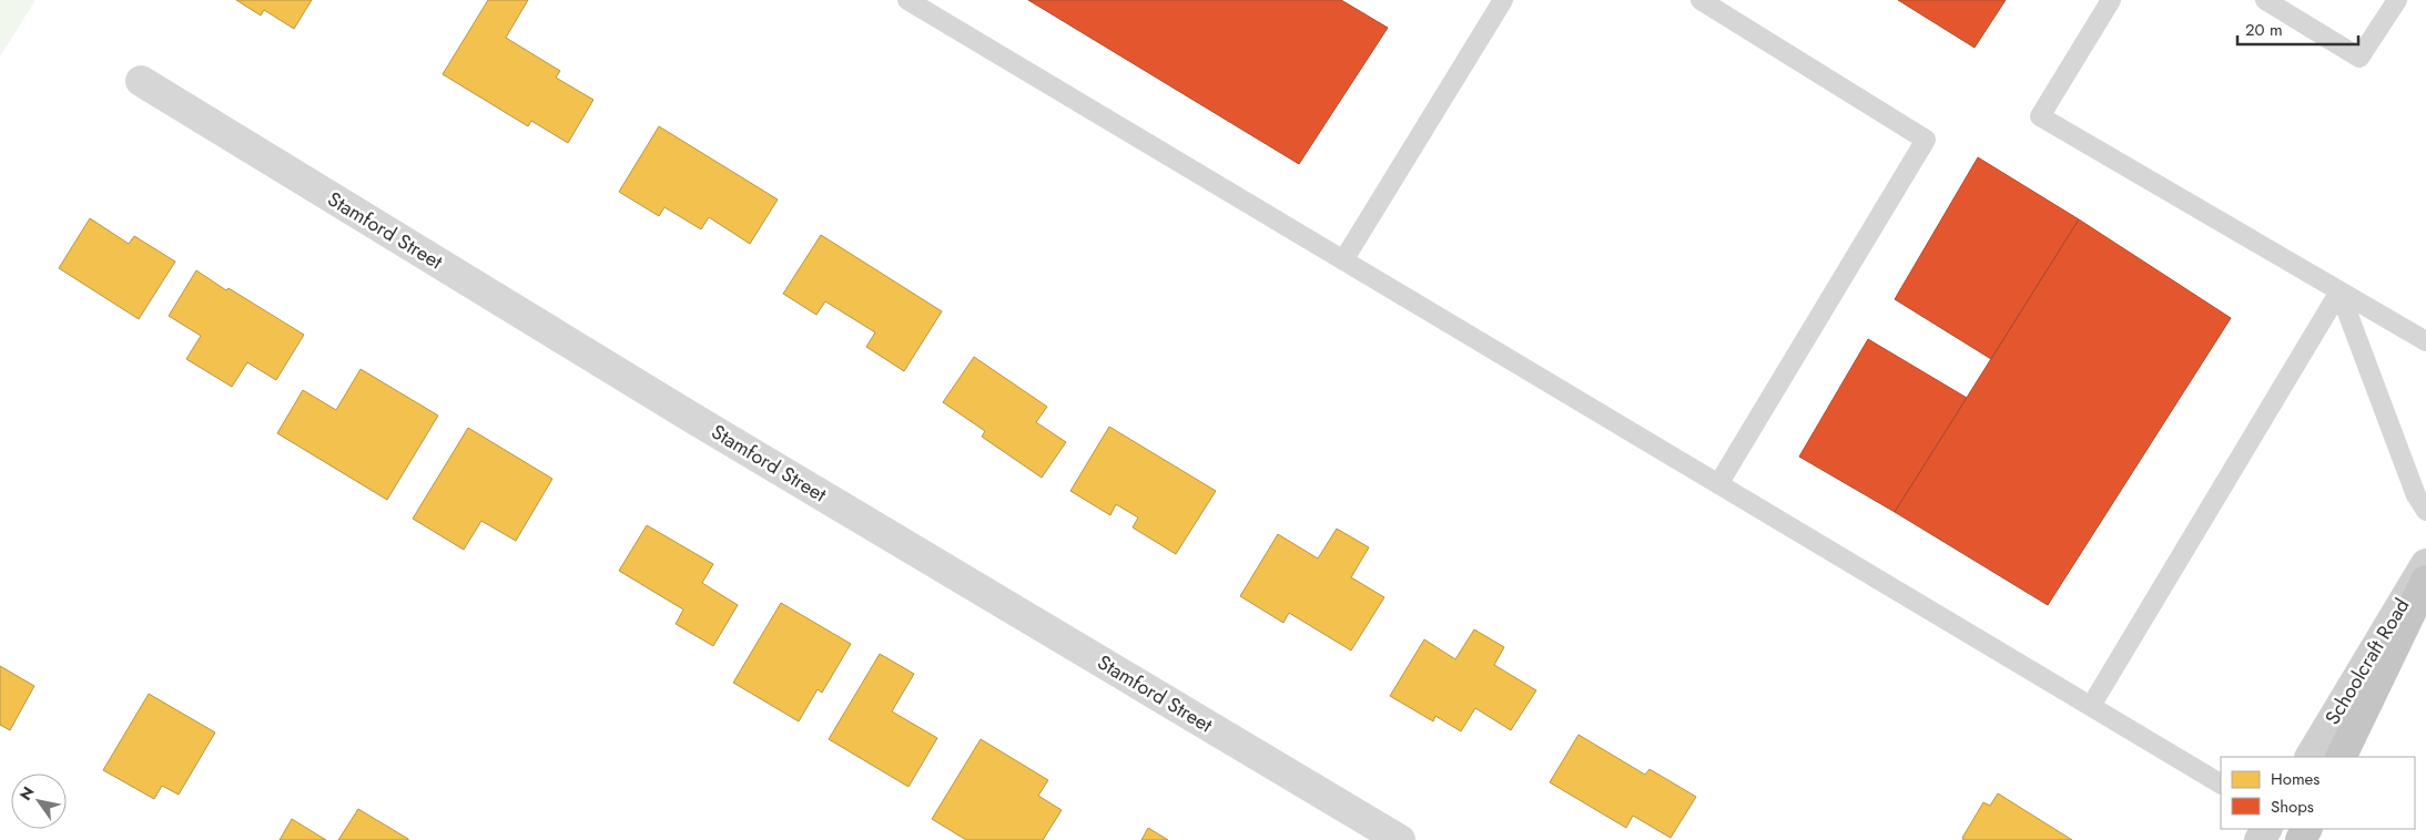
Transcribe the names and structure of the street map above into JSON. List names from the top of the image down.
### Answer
{
  "streets": {
    "main road": ["Schoolcraft Road"],
    "street": ["Stamford Street"]
  },
  "legend": ["Homes", "Shops"],
  "scale_bar": "20 m",
  "north": "top left"
}
